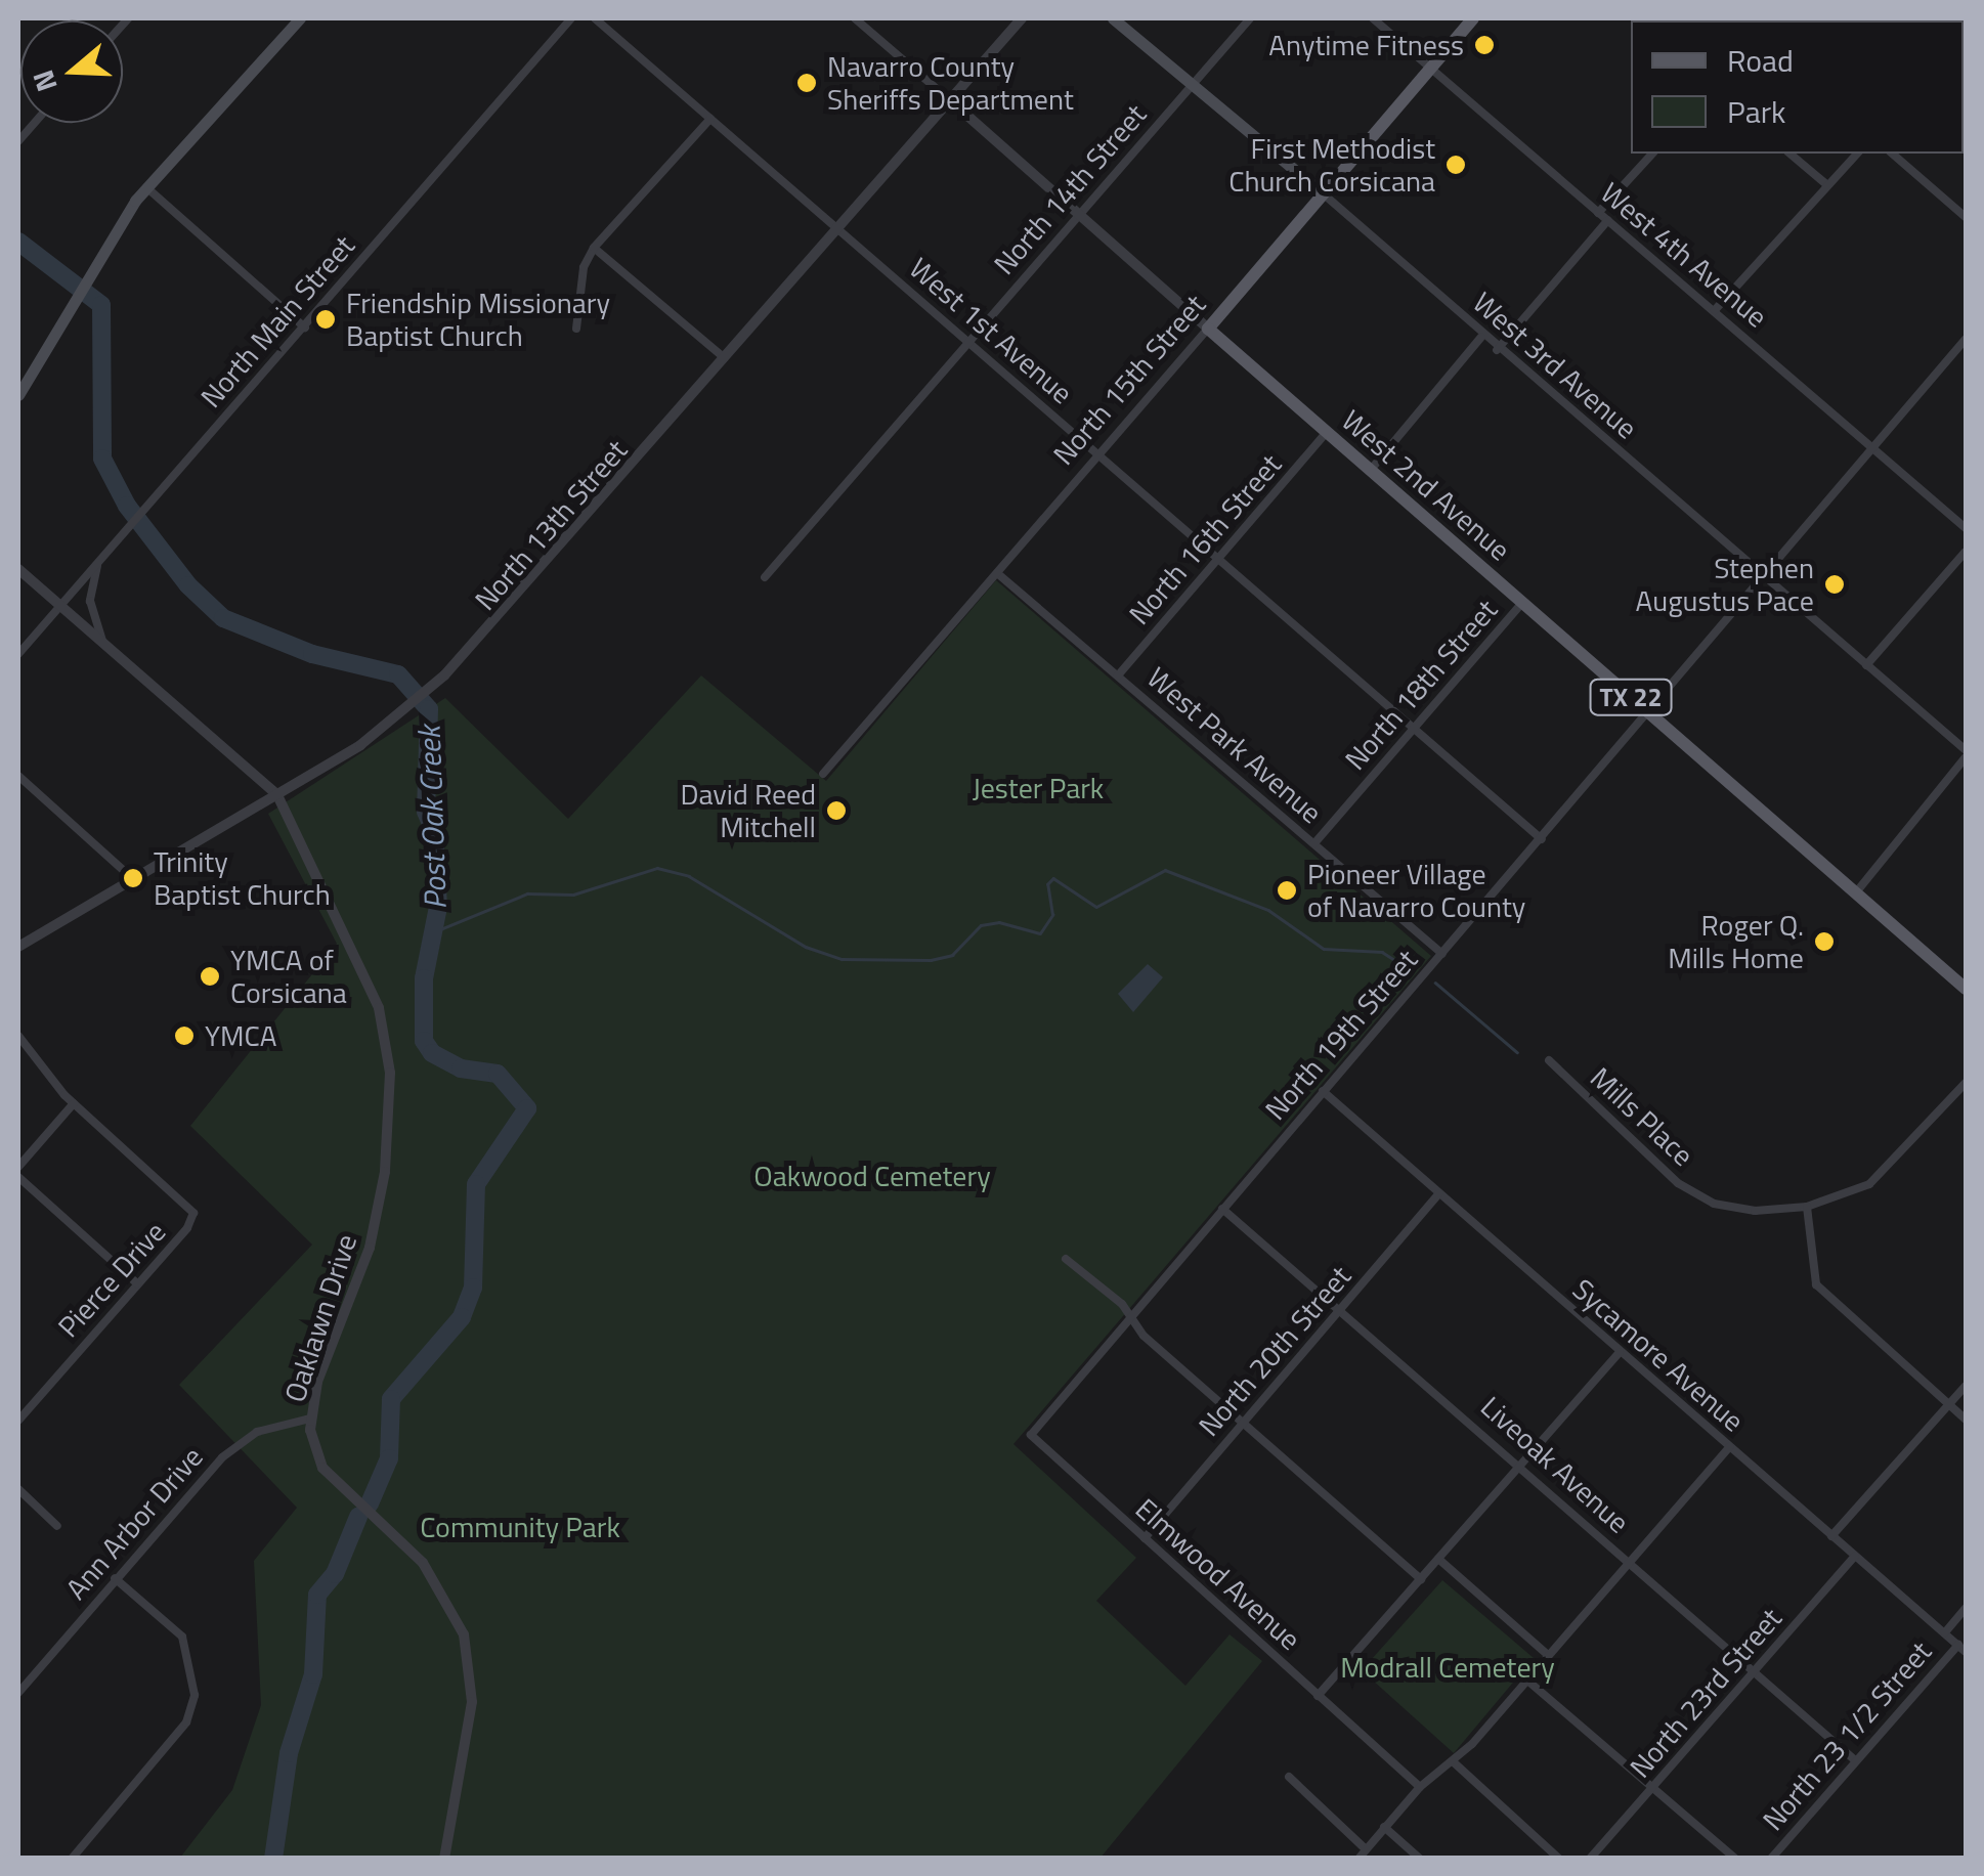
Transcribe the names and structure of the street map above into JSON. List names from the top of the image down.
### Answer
{
  "streets": {
    "main road": [
      "West 3rd Avenue",
      "North 15th Street",
      "West 2nd Avenue",
      "TX 22"
    ],
    "street": [
      "North 14th Street",
      "West 4th Avenue",
      "North Main Street",
      "West 1st Avenue",
      "North 13th Street",
      "North 16th Street",
      "North 18th Street",
      "West Park Avenue",
      "North 19th Street",
      "Mills Place",
      "Pierce Drive",
      "Oaklawn Drive",
      "North 20th Street",
      "Sycamore Avenue",
      "Liveoak Avenue",
      "Ann Arbor Drive",
      "Elmwood Avenue",
      "North 23rd Street",
      "North 23 1/2 Street"
    ]
  },
  "crossings": [
    ["North 14th Street", "West 1st Avenue"],
    ["North 14th Street", "West 3rd Avenue"],
    ["North 14th Street", "West 2nd Avenue"],
    ["West 4th Avenue", "North 15th Street"],
    ["West 4th Avenue", "North 19th Street"],
    ["North Main Street", "Oaklawn Drive"],
    ["West 1st Avenue", "North 15th Street"],
    ["West 1st Avenue", "North 13th Street"],
    ["West 1st Avenue", "North 16th Street"],
    ["West 1st Avenue", "North 18th Street"],
    ["West 1st Avenue", "North 19th Street"],
    ["West 3rd Avenue", "North 15th Street"],
    ["West 3rd Avenue", "North 19th Street"],
    ["North 15th Street", "West 2nd Avenue"],
    ["North 15th Street", "West Park Avenue"],
    ["West 2nd Avenue", "North 13th Street"],
    ["West 2nd Avenue", "North 16th Street"],
    ["West 2nd Avenue", "North 18th Street"],
    ["West 2nd Avenue", "North 19th Street"],
    ["North 13th Street", "Oaklawn Drive"],
    ["North 16th Street", "West Park Avenue"],
    ["North 18th Street", "West Park Avenue"],
    ["West Park Avenue", "North 19th Street"],
    ["North 19th Street", "Sycamore Avenue"],
    ["North 19th Street", "Liveoak Avenue"],
    ["North 19th Street", "Elmwood Avenue"],
    ["Oaklawn Drive", "Ann Arbor Drive"],
    ["North 20th Street", "Sycamore Avenue"],
    ["North 20th Street", "Liveoak Avenue"],
    ["North 20th Street", "Elmwood Avenue"],
    ["Sycamore Avenue", "North 23rd Street"],
    ["Sycamore Avenue", "North 23 1/2 Street"],
    ["Liveoak Avenue", "North 23rd Street"],
    ["Liveoak Avenue", "North 23 1/2 Street"]
  ],
  "water": ["Post Oak Creek"],
  "parks": [
    "Jester Park",
    "Oakwood Cemetery",
    "Community Park",
    "Modrall Cemetery"
  ],
  "places": [
    "Anytime Fitness",
    "Navarro County Sheriffs Department",
    "First Methodist Church Corsicana",
    "Friendship Missionary Baptist Church",
    "Stephen Augustus Pace",
    "David Reed Mitchell",
    "Trinity Baptist Church",
    "Pioneer Village of Navarro County",
    "Roger Q. Mills Home",
    "YMCA of Corsicana",
    "YMCA"
  ],
  "legend": ["Road", "Park"],
  "north": "left"
}
